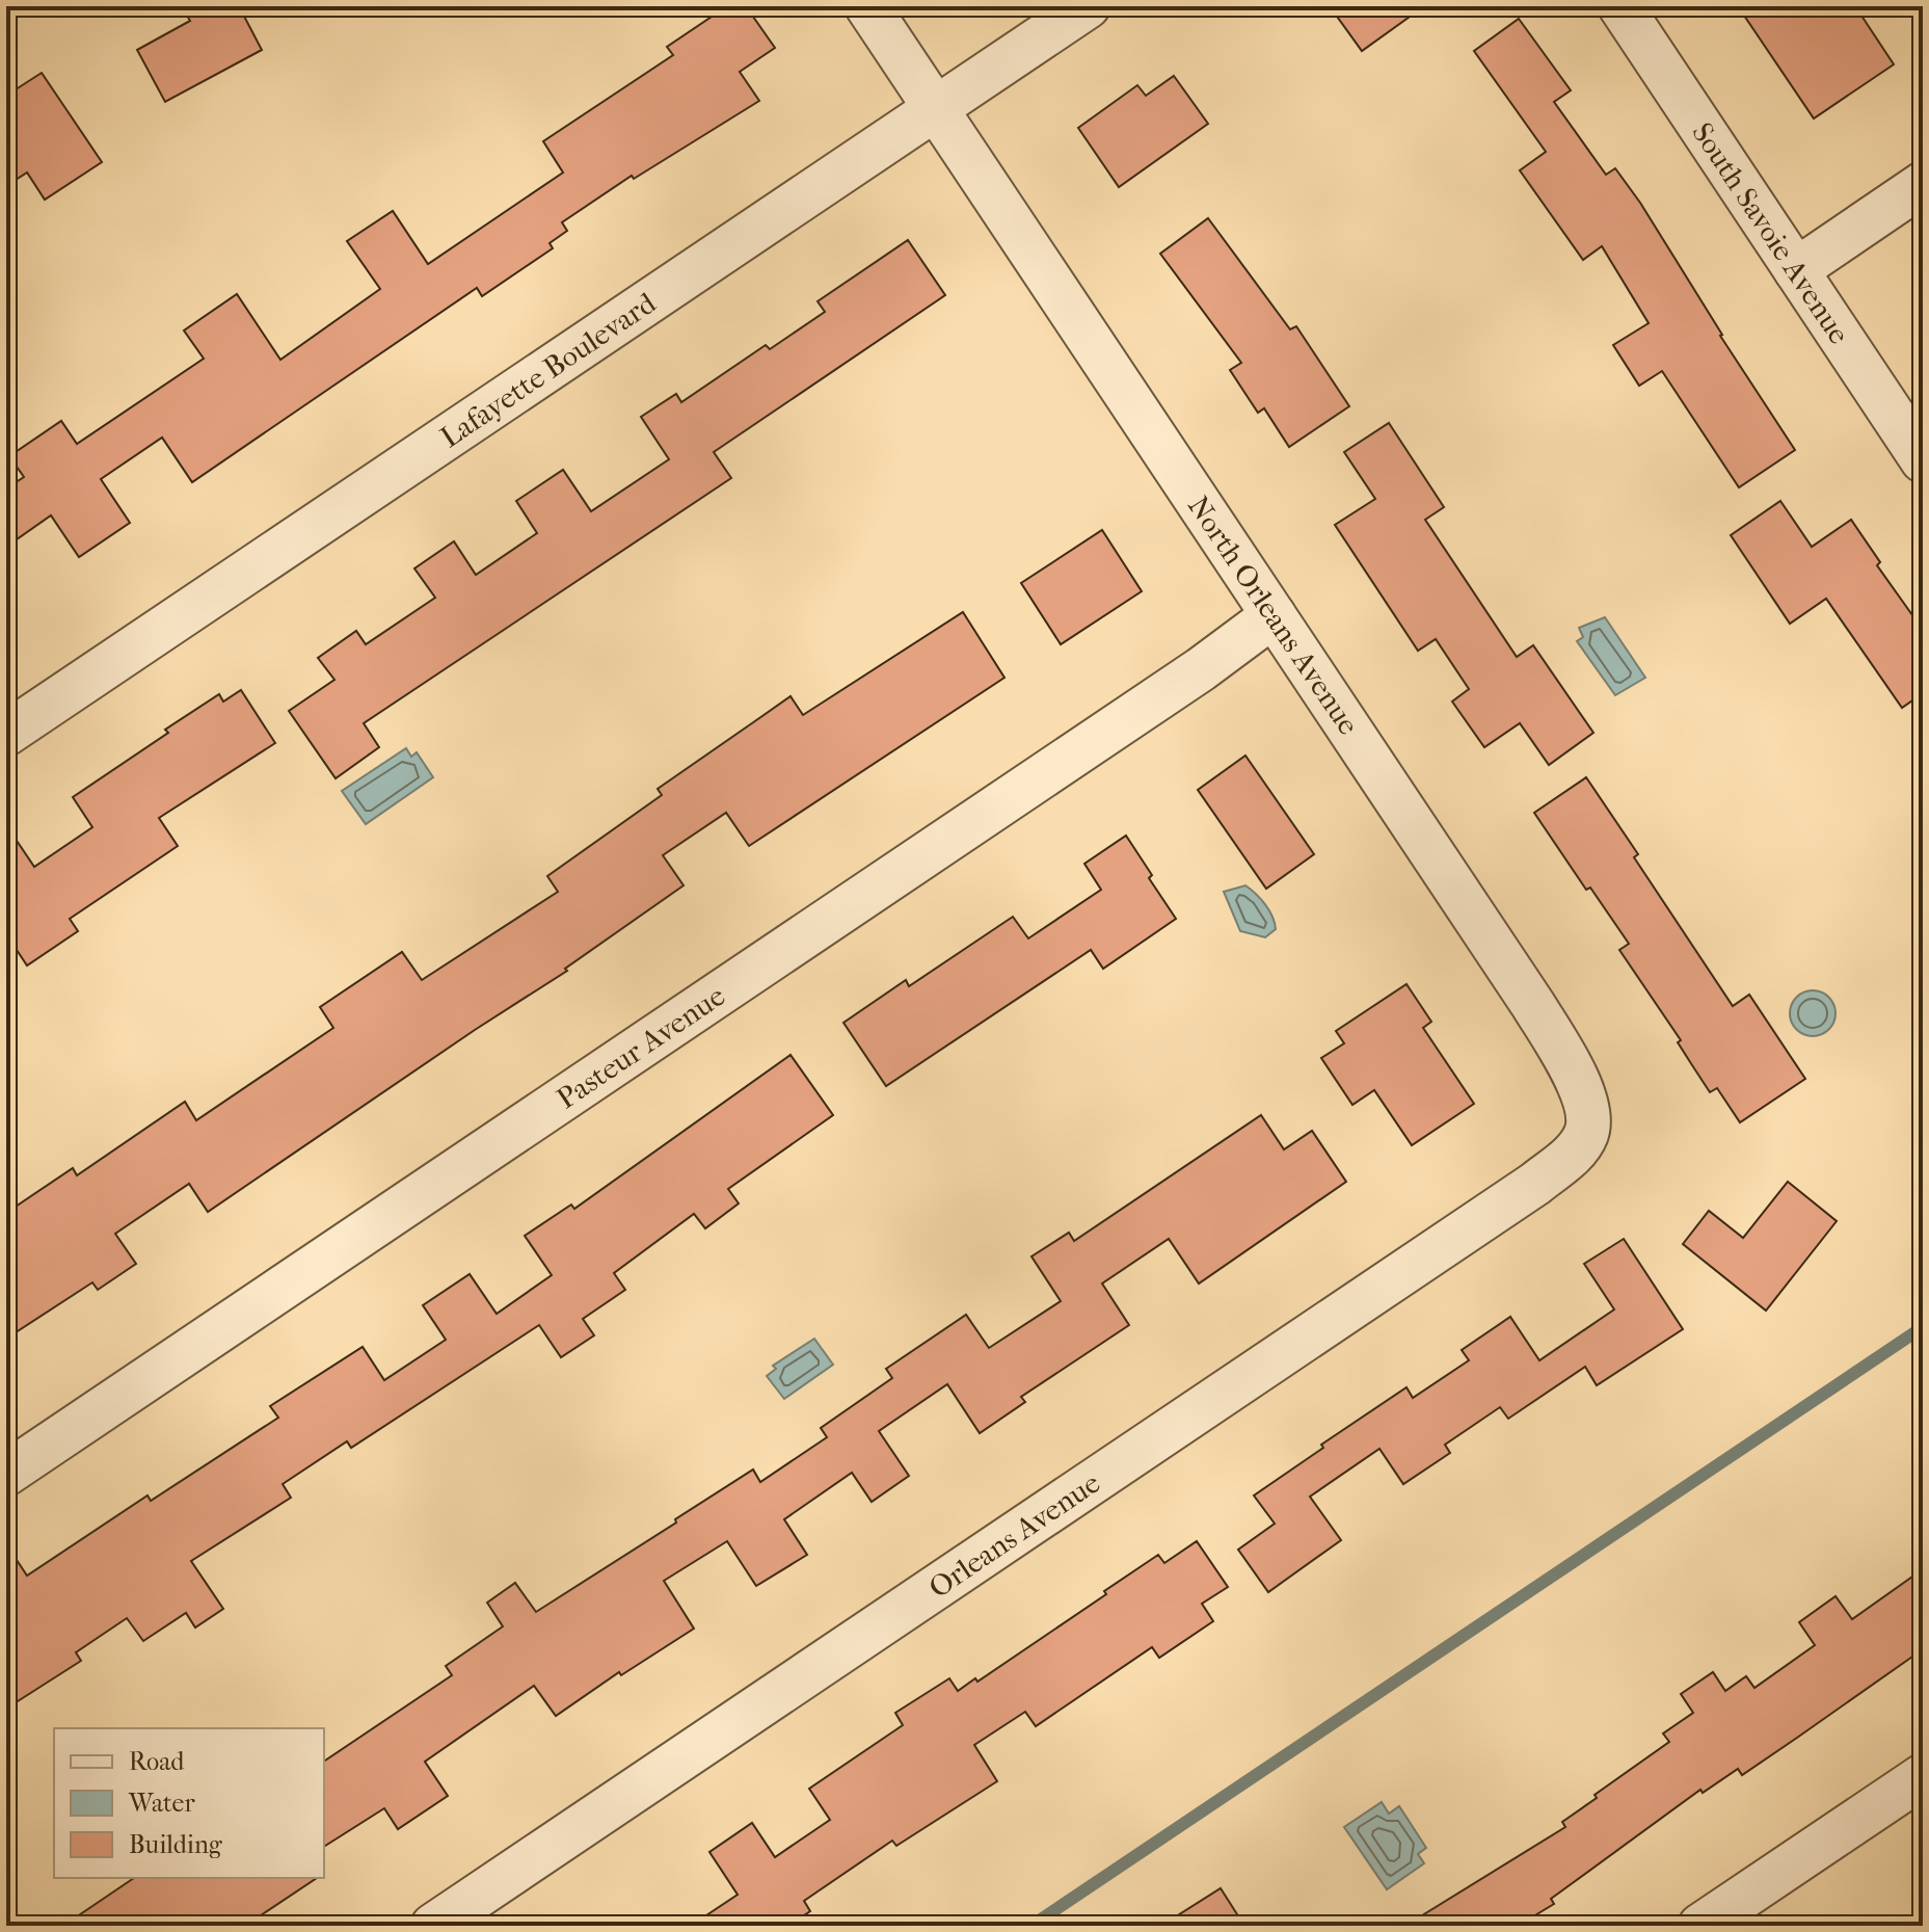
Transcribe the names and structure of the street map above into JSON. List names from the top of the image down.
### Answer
{
  "streets": {
    "street": [
      "South Savoie Avenue",
      "Lafayette Boulevard",
      "North Orleans Avenue",
      "Pasteur Avenue",
      "Orleans Avenue"
    ]
  },
  "crossings": [
    ["Lafayette Boulevard", "North Orleans Avenue"],
    ["North Orleans Avenue", "Pasteur Avenue"],
    ["North Orleans Avenue", "Orleans Avenue"]
  ],
  "legend": ["Road", "Water", "Building"]
}
